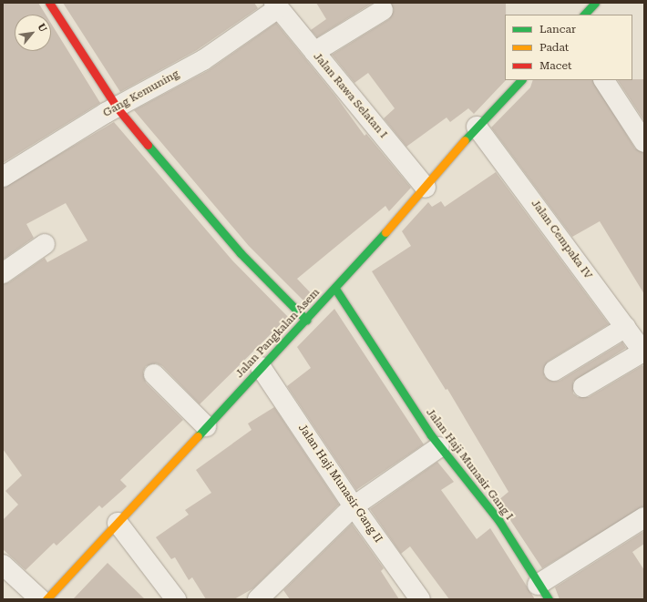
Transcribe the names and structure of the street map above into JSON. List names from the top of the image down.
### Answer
{
  "streets": {
    "street": [
      "Gang Kemuning",
      "Jalan Rawa Selatan I",
      "Jalan Cempaka IV",
      "Jalan Pangkalan Asem",
      "Jalan Haji Munasir Gang I",
      "Jalan Haji Munasir Gang II"
    ]
  },
  "crossings": [
    ["Gang Kemuning", "Jalan Rawa Selatan I"],
    ["Jalan Rawa Selatan I", "Jalan Pangkalan Asem"],
    ["Jalan Cempaka IV", "Jalan Pangkalan Asem"],
    ["Jalan Pangkalan Asem", "Jalan Haji Munasir Gang I"],
    ["Jalan Pangkalan Asem", "Jalan Haji Munasir Gang II"]
  ],
  "legend": ["Lancar", "Padat", "Macet"],
  "north": "top right"
}
